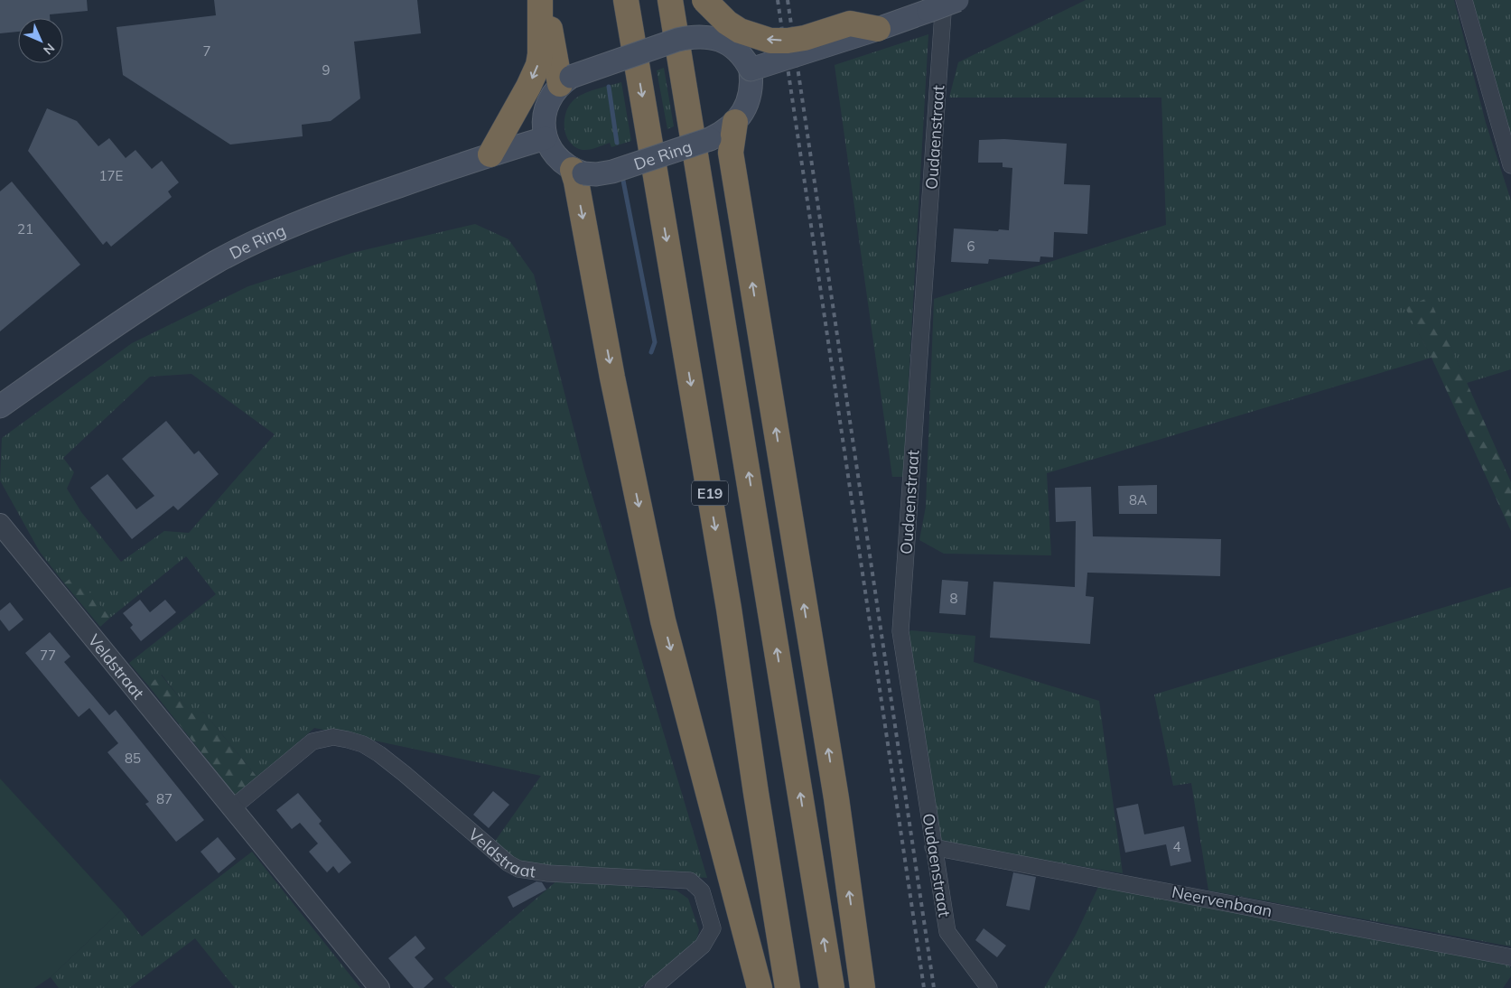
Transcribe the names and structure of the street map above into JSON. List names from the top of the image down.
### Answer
{
  "streets": {
    "highway": ["E19"],
    "main road": ["De Ring"],
    "street": ["Oudaenstraat", "Veldstraat", "Neervenbaan"]
  },
  "crossings": [
    ["Oudaenstraat", "Neervenbaan"]
  ],
  "house_numbers": [
    "7",
    "9",
    "17E",
    "21",
    "6",
    "8A",
    "8",
    "77",
    "85",
    "87",
    "4"
  ],
  "north": "bottom right"
}
